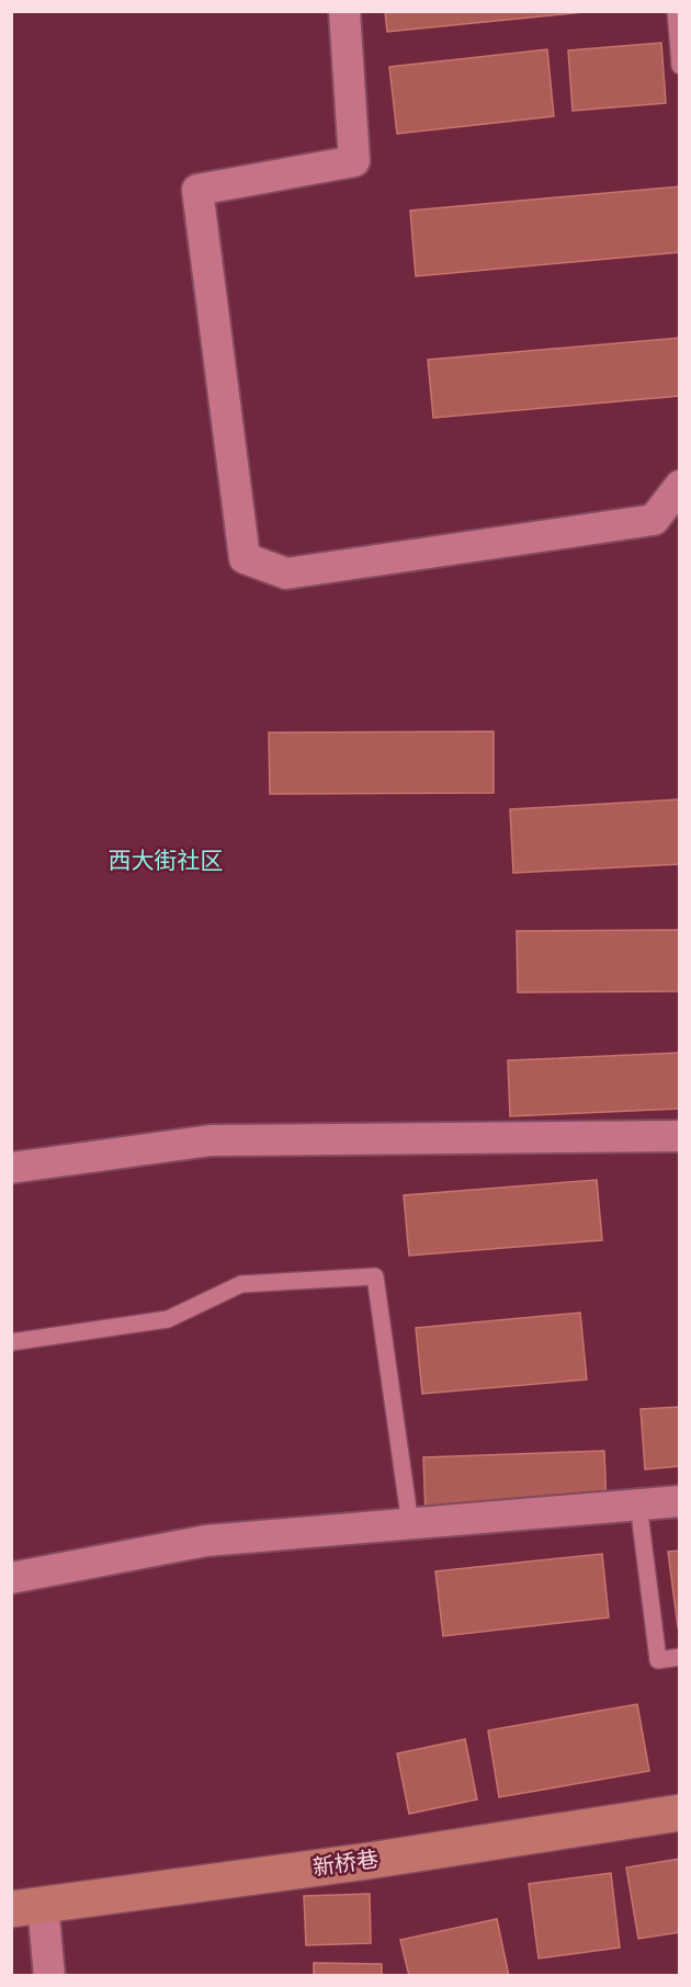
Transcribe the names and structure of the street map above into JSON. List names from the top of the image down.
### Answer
{
  "streets": {
    "street": ["新桥巷"]
  },
  "districts": ["西大街社区"]
}
